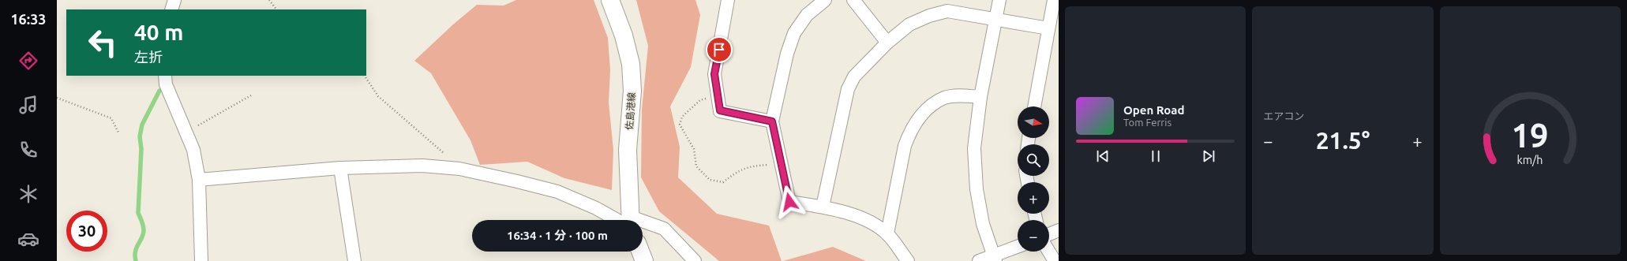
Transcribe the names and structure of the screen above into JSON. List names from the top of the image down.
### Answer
{
  "streets": {
    "main road": ["佐島港線"]
  },
  "north": "right",
  "page": {
    "tabs": "16:33",
    "tile": "エアコン",
    "turn": ["40 m", "左折"],
    "song": ["Open Road", "Tom Ferris"],
    "map_buttons": ["+", "−"],
    "heat": ["−", "21.5°", "+"],
    "limit": "30",
    "trip": "16:34 · 1 分 · 100 m",
    "gauge": ["19", "km/h"]
  }
}
